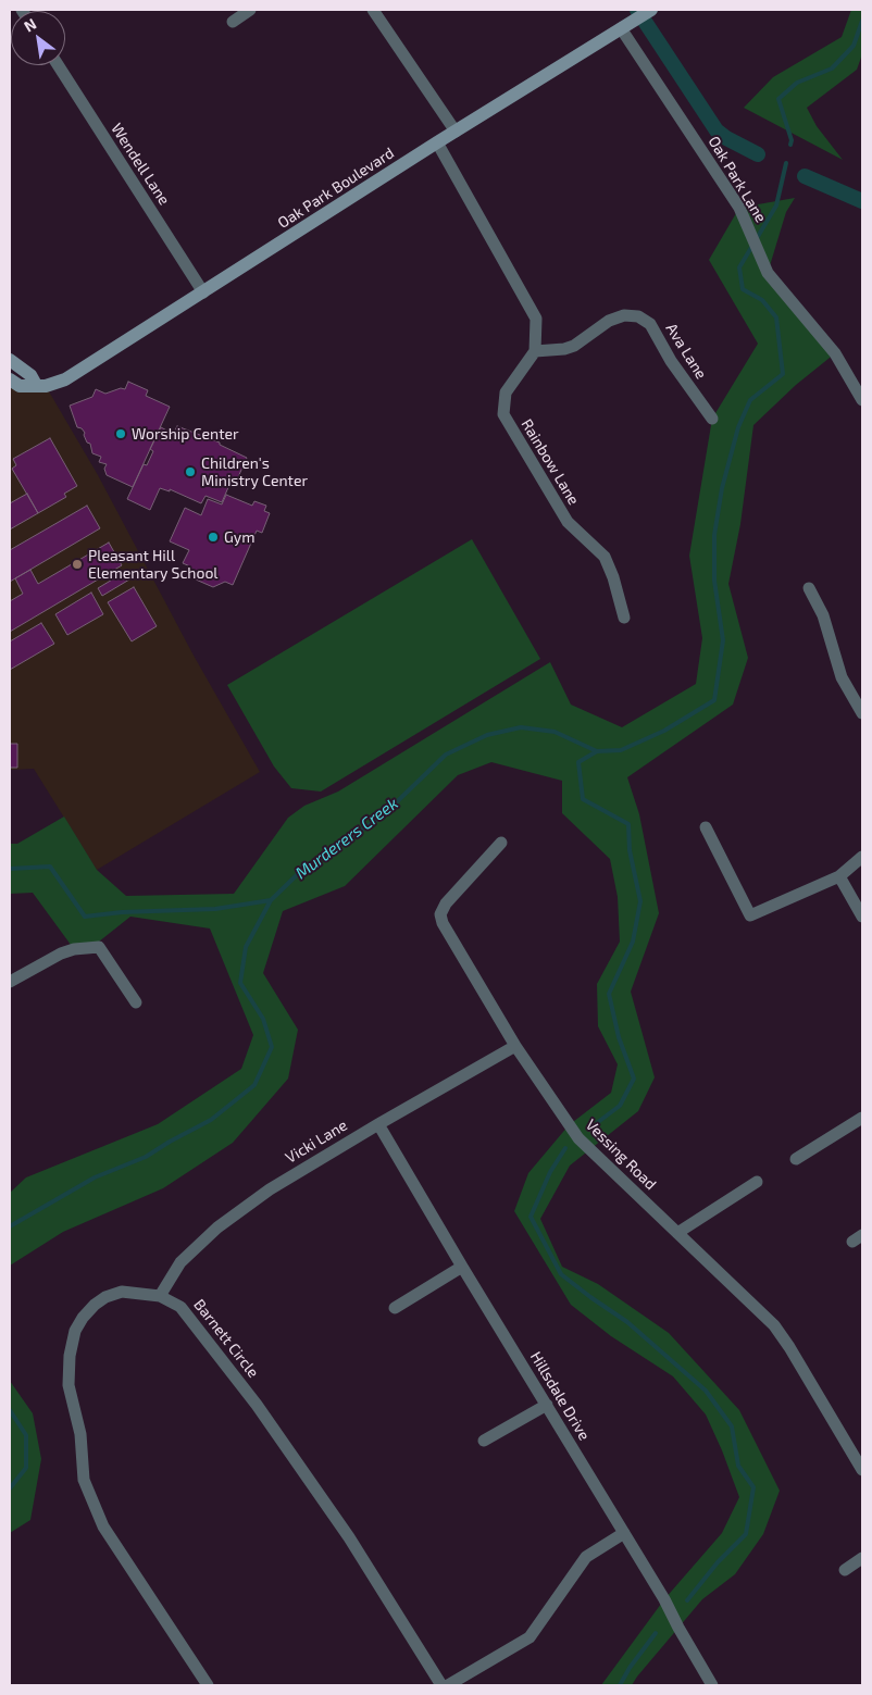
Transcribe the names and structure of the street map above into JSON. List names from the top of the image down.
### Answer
{
  "streets": {
    "street": [
      "Wendell Lane",
      "Oak Park Lane",
      "Oak Park Boulevard",
      "Ava Lane",
      "Rainbow Lane",
      "Vicki Lane",
      "Vessing Road",
      "Barnett Circle",
      "Hillsdale Drive"
    ]
  },
  "crossings": [
    ["Wendell Lane", "Oak Park Boulevard"],
    ["Oak Park Lane", "Oak Park Boulevard"],
    ["Ava Lane", "Rainbow Lane"],
    ["Vicki Lane", "Vessing Road"],
    ["Vicki Lane", "Barnett Circle"],
    ["Vicki Lane", "Hillsdale Drive"]
  ],
  "water": ["Murderers Creek"],
  "places": [
    "Worship Center",
    "Children's Ministry Center",
    "Gym",
    "Pleasant Hill Elementary School"
  ],
  "north": "top left"
}
